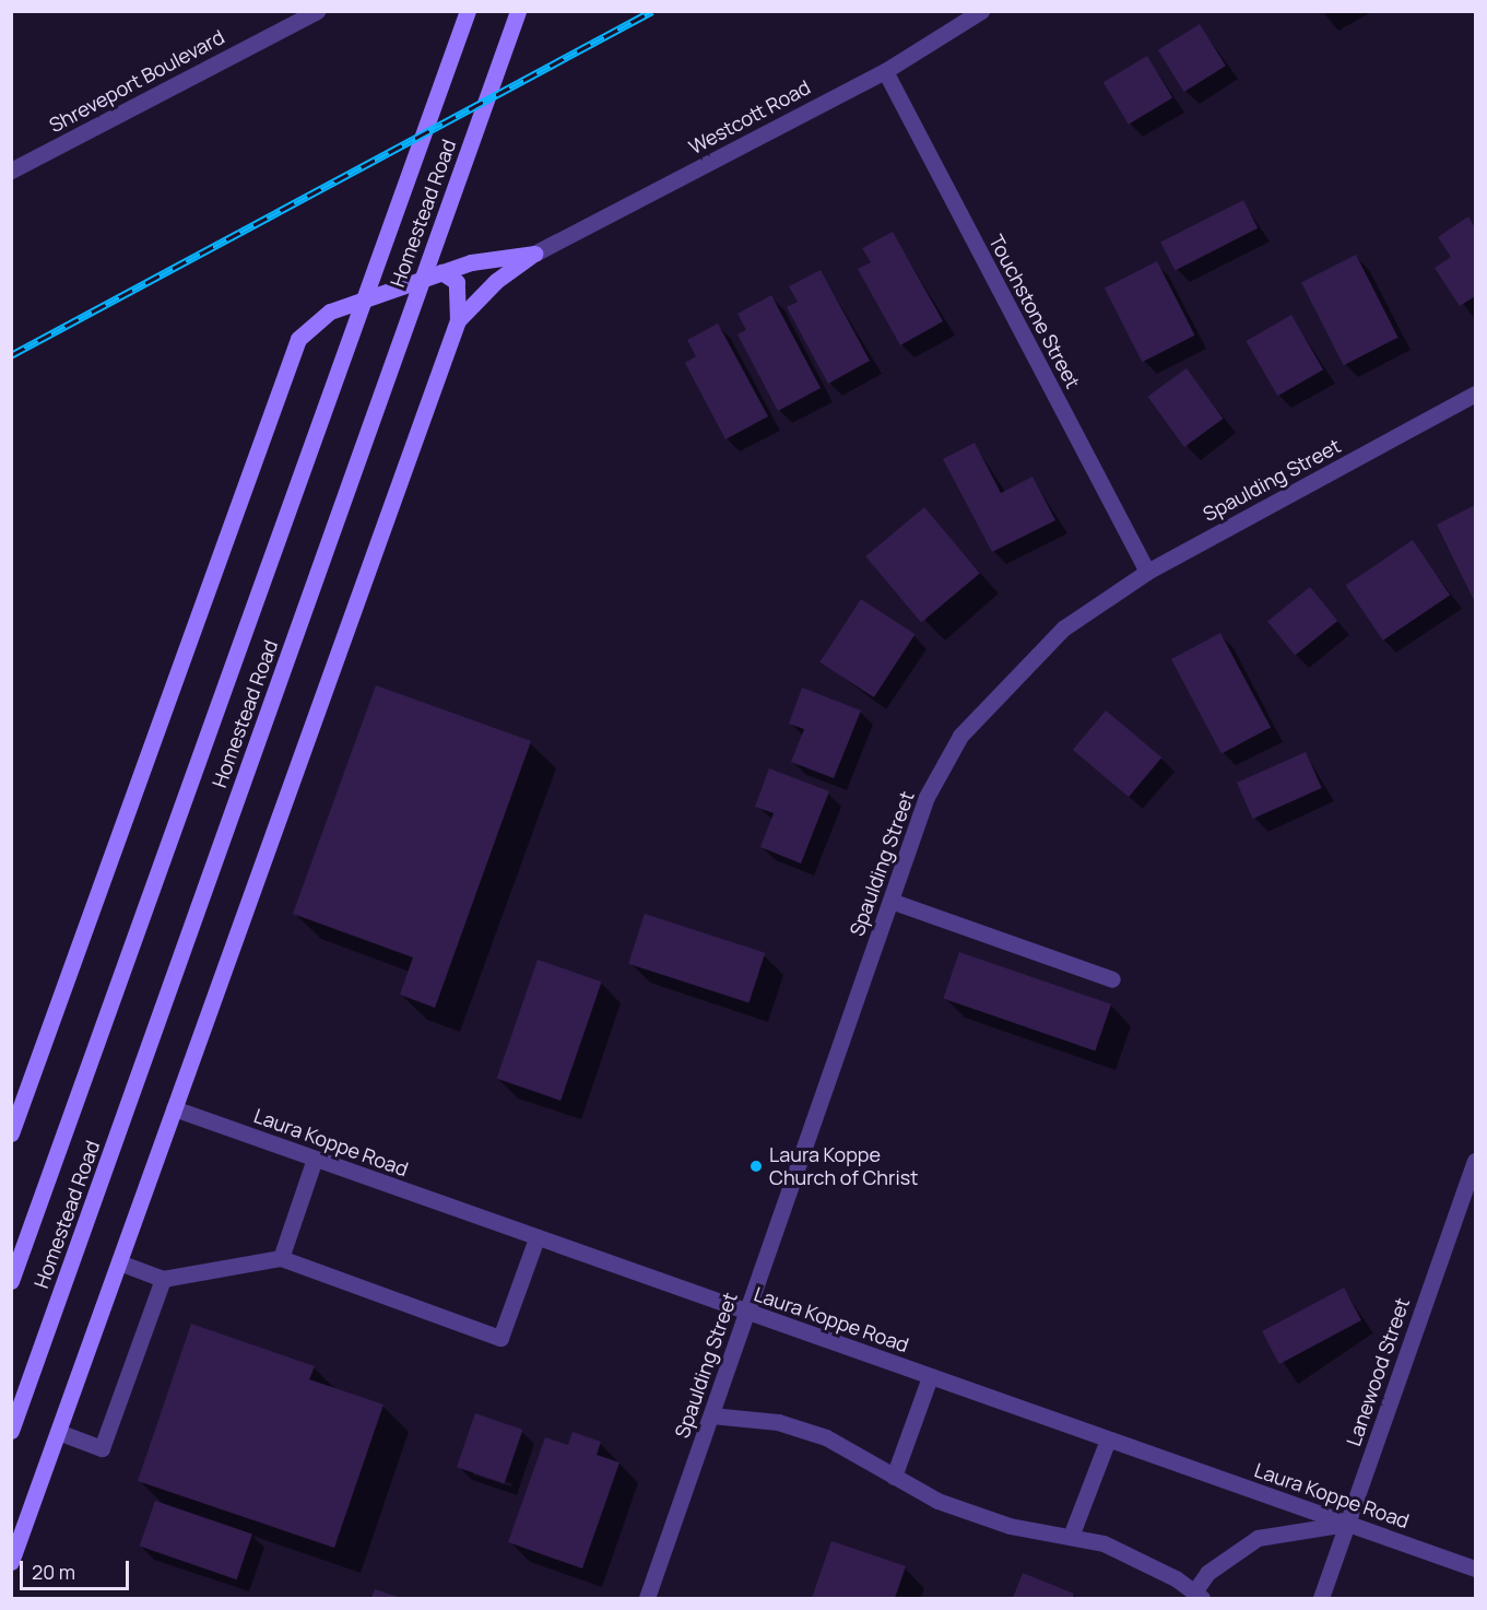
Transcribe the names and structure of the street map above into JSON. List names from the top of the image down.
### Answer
{
  "streets": {
    "main road": ["Homestead Road"],
    "street": [
      "Shreveport Boulevard",
      "Westcott Road",
      "Touchstone Street",
      "Spaulding Street",
      "Laura Koppe Road",
      "Lanewood Street"
    ]
  },
  "crossings": [
    ["Westcott Road", "Touchstone Street"],
    ["Touchstone Street", "Spaulding Street"],
    ["Spaulding Street", "Laura Koppe Road"],
    ["Laura Koppe Road", "Lanewood Street"]
  ],
  "places": ["Laura Koppe Church of Christ"],
  "scale_bar": "20 m"
}
